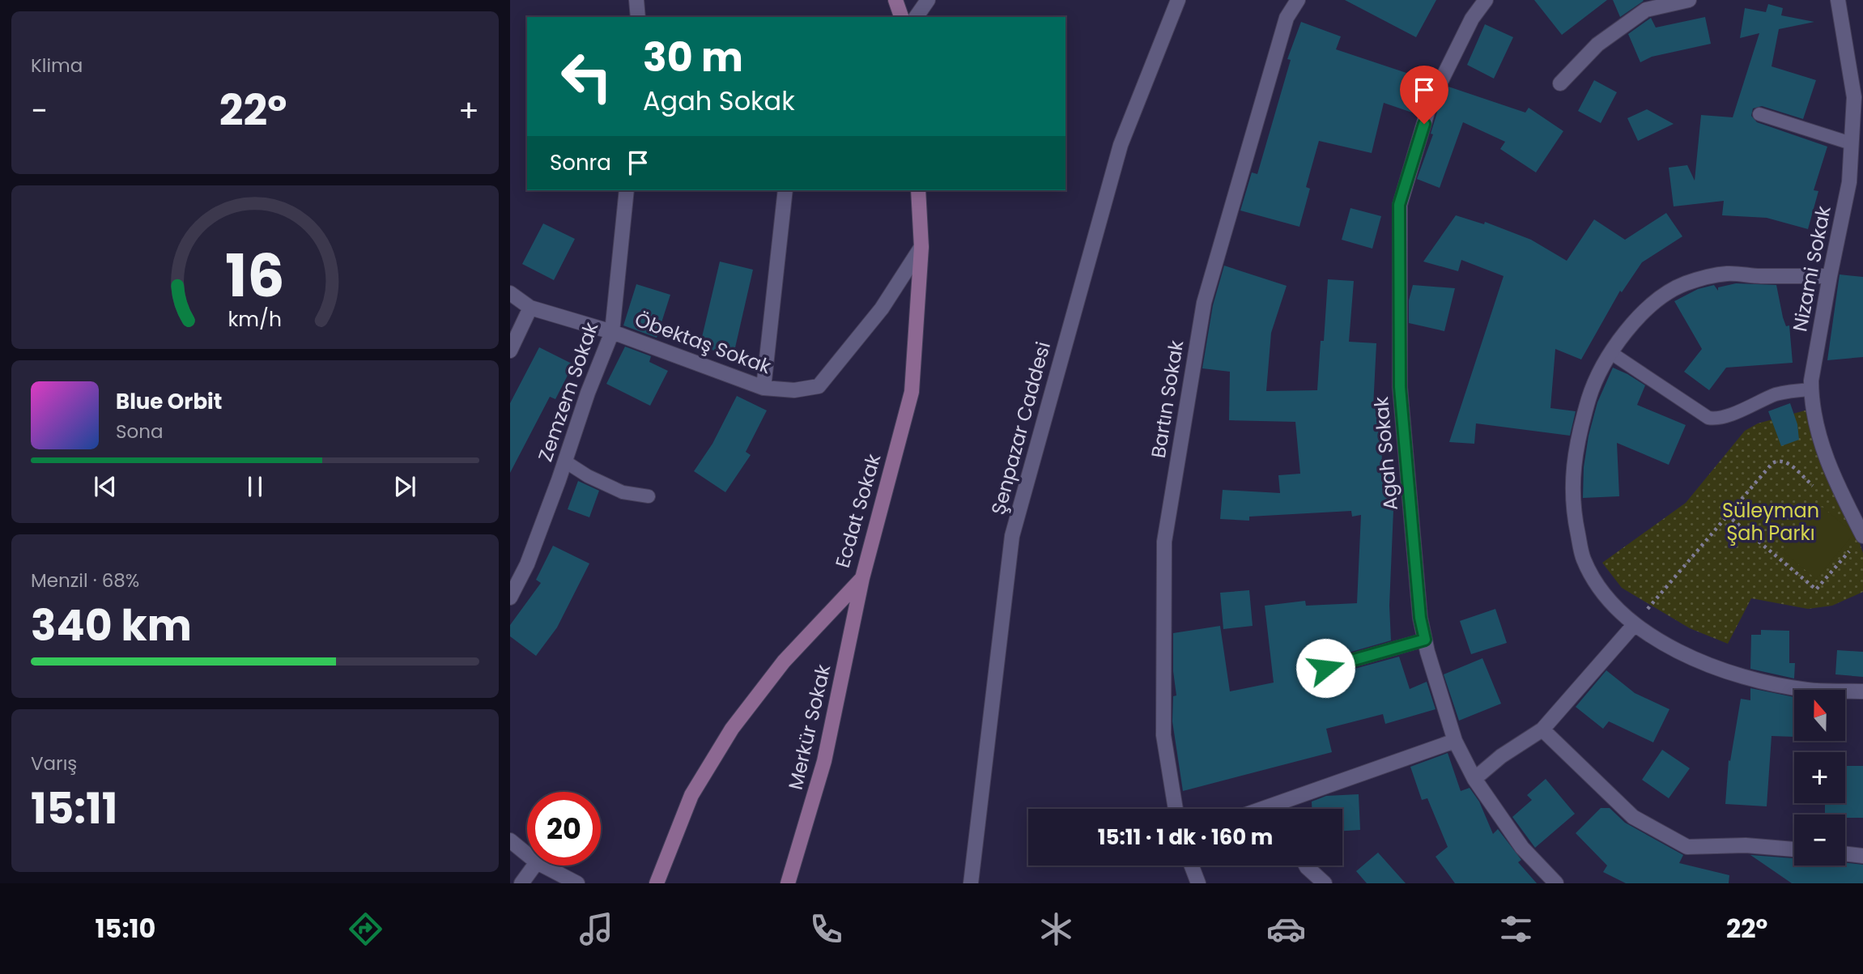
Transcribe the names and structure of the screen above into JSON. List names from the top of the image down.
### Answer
{
  "streets": {
    "street": [
      "Nizami Sokak",
      "Öbektaş Sokak",
      "Zemzem Sokak",
      "Bartın Sokak",
      "Şenpazar Caddesi",
      "Agah Sokak",
      "Ecdat Sokak",
      "Merkür Sokak"
    ]
  },
  "crossings": [
    ["Öbektaş Sokak", "Zemzem Sokak"],
    ["Öbektaş Sokak", "Ecdat Sokak"],
    ["Ecdat Sokak", "Merkür Sokak"]
  ],
  "parks": ["Süleyman Şah Parkı"],
  "north": "top",
  "page": {
    "tile": [
      "Klima",
      ["Menzil · 68%", "340 km"],
      ["Varış", "15:11"]
    ],
    "turn": ["30 m", "Agah Sokak"],
    "heat": ["−", "22°", "+"],
    "then": "Sonra",
    "song": ["Blue Orbit", "Sona"],
    "map_buttons": ["+", "−"],
    "limit": "20",
    "trip": "15:11 · 1 dk · 160 m",
    "tabs": ["15:10", "22°"],
    "gauge": ["16", "km/h"]
  }
}
